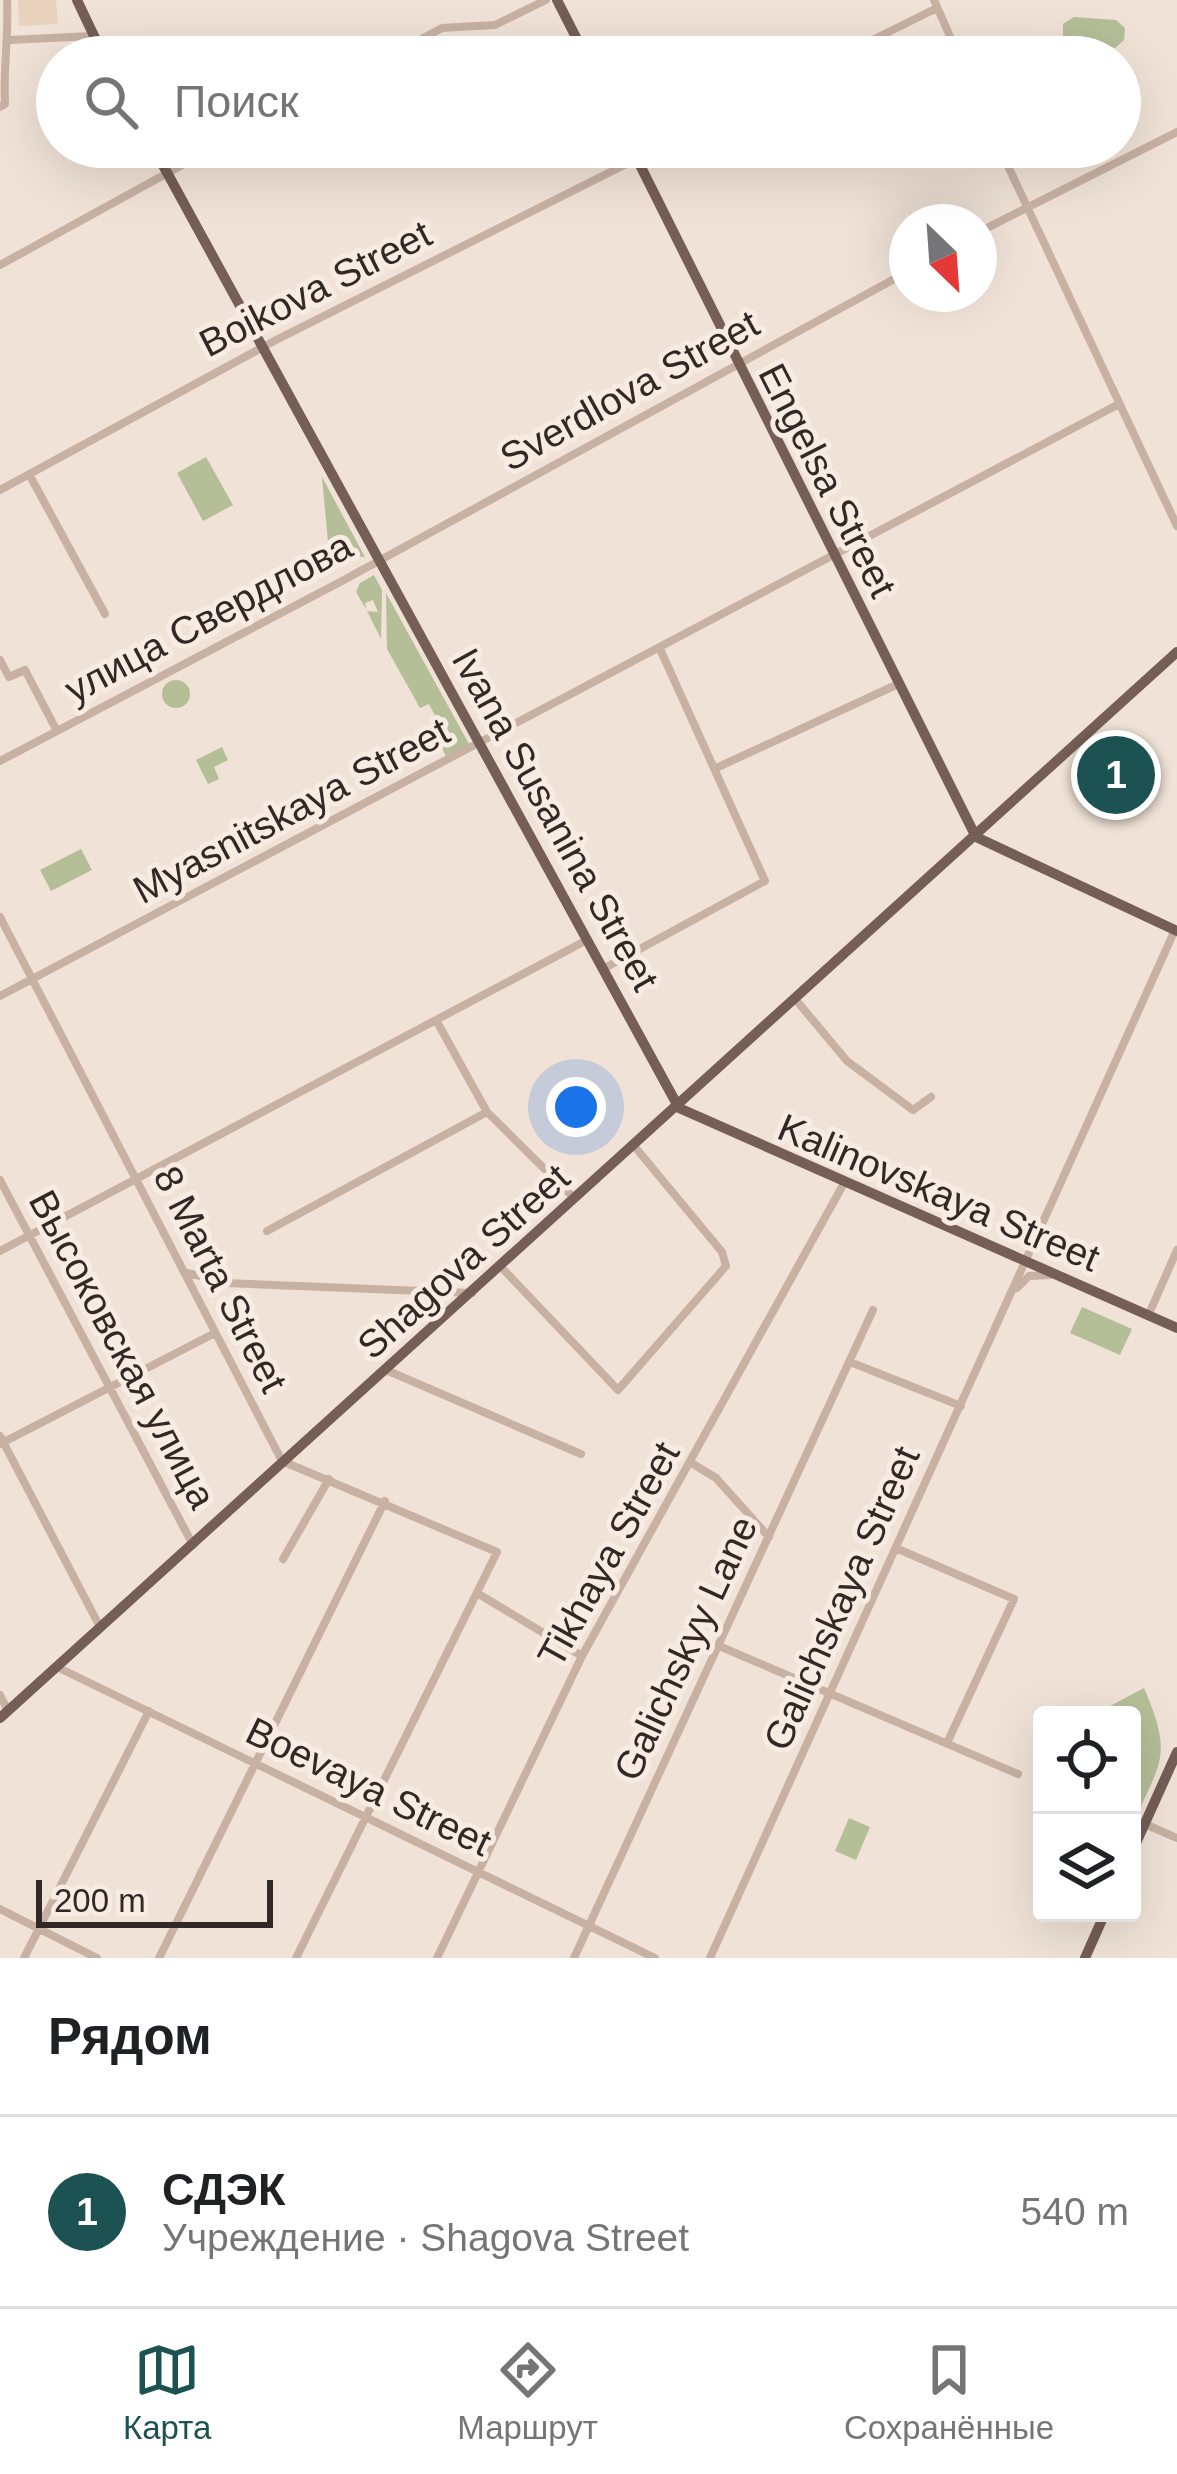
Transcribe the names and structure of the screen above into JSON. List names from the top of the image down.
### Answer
{
  "streets": {
    "main road": [
      "Engelsa Street",
      "Ivana Susanina Street",
      "Kalinovskaya Street",
      "Shagova Street"
    ],
    "street": [
      "Boikova Street",
      "Sverdlova Street",
      "улица Свердлова",
      "Myasnitskaya Street",
      "8 Marta Street",
      "Высоковская улица",
      "Tikhaya Street",
      "Galichskaya Street",
      "Galichskyy Lane",
      "Boevaya Street"
    ]
  },
  "crossings": [
    ["Boikova Street", "Ivana Susanina Street"],
    ["Sverdlova Street", "Engelsa Street"],
    ["Sverdlova Street", "улица Свердлова"],
    ["Sverdlova Street", "Ivana Susanina Street"],
    ["Engelsa Street", "Myasnitskaya Street"],
    ["Engelsa Street", "Shagova Street"],
    ["улица Свердлова", "Ivana Susanina Street"],
    ["Myasnitskaya Street", "Ivana Susanina Street"],
    ["Myasnitskaya Street", "8 Marta Street"],
    ["Ivana Susanina Street", "Kalinovskaya Street"],
    ["Ivana Susanina Street", "Shagova Street"],
    ["Kalinovskaya Street", "Shagova Street"],
    ["Kalinovskaya Street", "Tikhaya Street"],
    ["Kalinovskaya Street", "Galichskaya Street"],
    ["Shagova Street", "8 Marta Street"],
    ["Shagova Street", "Высоковская улица"],
    ["Shagova Street", "Boevaya Street"],
    ["Tikhaya Street", "Boevaya Street"],
    ["Galichskyy Lane", "Boevaya Street"]
  ],
  "scale_bar": "200 m",
  "north": "bottom right",
  "page": {
    "search": "Поиск",
    "pins": "1",
    "scale": "200 m",
    "heading": "Рядом",
    "list": [
      {
        "mark": "1",
        "name": "СДЭК",
        "note": "Учреждение · Shagova Street",
        "value": "540 m"
      }
    ],
    "nav": ["Карта", "Маршрут", "Сохранённые"]
  }
}
